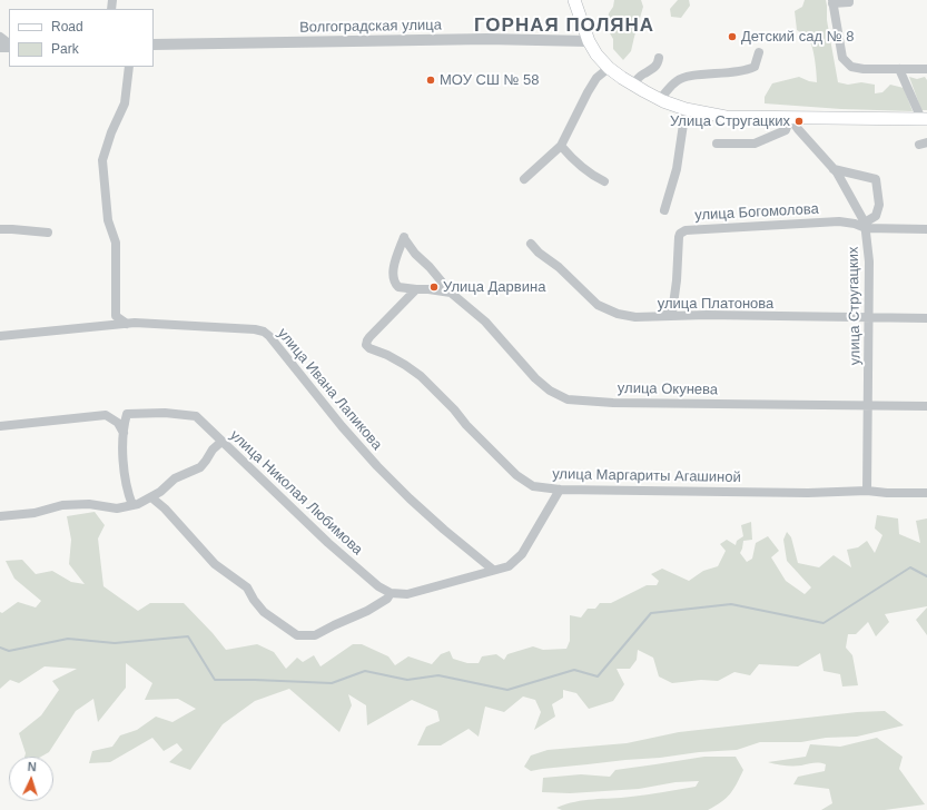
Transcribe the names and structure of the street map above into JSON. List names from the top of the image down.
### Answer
{
  "streets": {
    "street": [
      "Волгоградская улица",
      "улица Богомолова",
      "улица Платонова",
      "улица Стругацких",
      "улица Ивана Лапикова",
      "улица Окунева",
      "улица Маргариты Агашиной",
      "улица Николая Любимова"
    ]
  },
  "crossings": [
    ["улица Богомолова", "улица Стругацких"],
    ["улица Платонова", "улица Стругацких"],
    ["улица Стругацких", "улица Окунева"],
    ["улица Стругацких", "улица Маргариты Агашиной"],
    ["улица Окунева", "улица Маргариты Агашиной"]
  ],
  "districts": ["ГОРНАЯ ПОЛЯНА"],
  "places": [
    "Детский сад № 8",
    "МОУ СШ № 58",
    "Улица Стругацких",
    "Улица Дарвина"
  ],
  "legend": ["Road", "Park"],
  "north": "top"
}
